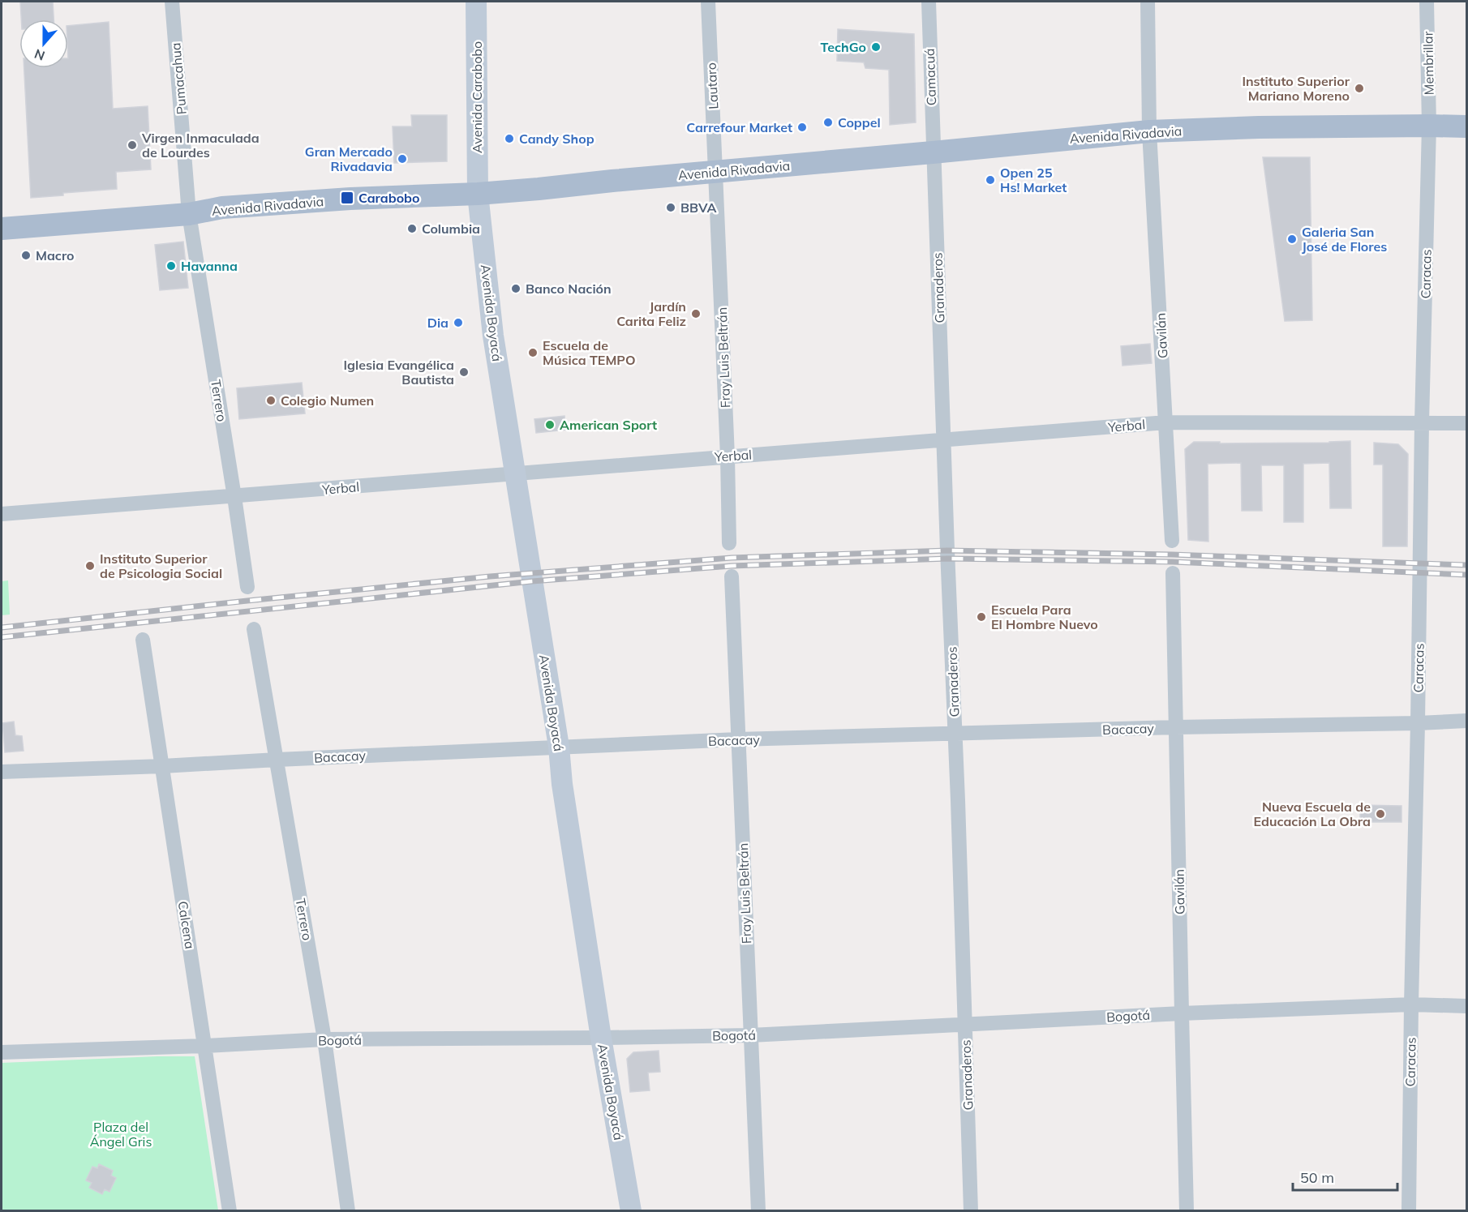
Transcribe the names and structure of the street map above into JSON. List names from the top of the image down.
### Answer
{
  "streets": {
    "main road": ["Avenida Carabobo", "Avenida Rivadavia", "Avenida Boyacá"],
    "street": [
      "Membrillar",
      "Camacuá",
      "Pumacahua",
      "Lautaro",
      "Caracas",
      "Granaderos",
      "Gavilán",
      "Fray Luis Beltrán",
      "Terrero",
      "Yerbal",
      "Bacacay",
      "Calcena",
      "Bogotá"
    ]
  },
  "crossings": [
    ["Membrillar", "Avenida Rivadavia"],
    ["Membrillar", "Caracas"],
    ["Camacuá", "Avenida Rivadavia"],
    ["Camacuá", "Granaderos"],
    ["Pumacahua", "Avenida Rivadavia"],
    ["Pumacahua", "Terrero"],
    ["Lautaro", "Avenida Rivadavia"],
    ["Lautaro", "Fray Luis Beltrán"],
    ["Avenida Carabobo", "Avenida Rivadavia"],
    ["Avenida Carabobo", "Avenida Boyacá"],
    ["Avenida Rivadavia", "Caracas"],
    ["Avenida Rivadavia", "Granaderos"],
    ["Avenida Rivadavia", "Avenida Boyacá"],
    ["Avenida Rivadavia", "Gavilán"],
    ["Avenida Rivadavia", "Fray Luis Beltrán"],
    ["Avenida Rivadavia", "Terrero"],
    ["Caracas", "Yerbal"],
    ["Caracas", "Bacacay"],
    ["Caracas", "Bogotá"],
    ["Granaderos", "Yerbal"],
    ["Granaderos", "Bacacay"],
    ["Granaderos", "Bogotá"],
    ["Avenida Boyacá", "Yerbal"],
    ["Avenida Boyacá", "Bacacay"],
    ["Avenida Boyacá", "Bogotá"],
    ["Gavilán", "Yerbal"],
    ["Gavilán", "Bacacay"],
    ["Gavilán", "Bogotá"],
    ["Fray Luis Beltrán", "Yerbal"],
    ["Fray Luis Beltrán", "Bacacay"],
    ["Fray Luis Beltrán", "Bogotá"],
    ["Terrero", "Yerbal"],
    ["Terrero", "Bacacay"],
    ["Terrero", "Bogotá"],
    ["Bacacay", "Calcena"],
    ["Calcena", "Bogotá"]
  ],
  "parks": ["Plaza del Ángel Gris"],
  "places": {
    "other": [
      "TechGo",
      "Instituto Superior Mariano Moreno",
      "Coppel",
      "Carrefour Market",
      "Candy Shop",
      "Virgen Inmaculada de Lourdes",
      "Gran Mercado Rivadavia",
      "Open 25 Hs! Market",
      "BBVA",
      "Columbia",
      "Galeria San José de Flores",
      "Macro",
      "Havanna",
      "Banco Nación",
      "Jardín Carita Feliz",
      "Dia",
      "Escuela de Música TEMPO",
      "Iglesia Evangélica Bautista",
      "Colegio Numen",
      "American Sport",
      "Instituto Superior de Psicologia Social",
      "Escuela Para El Hombre Nuevo",
      "Nueva Escuela de Educación La Obra"
    ],
    "transit": ["Carabobo"]
  },
  "scale_bar": "50 m",
  "north": "bottom"
}
